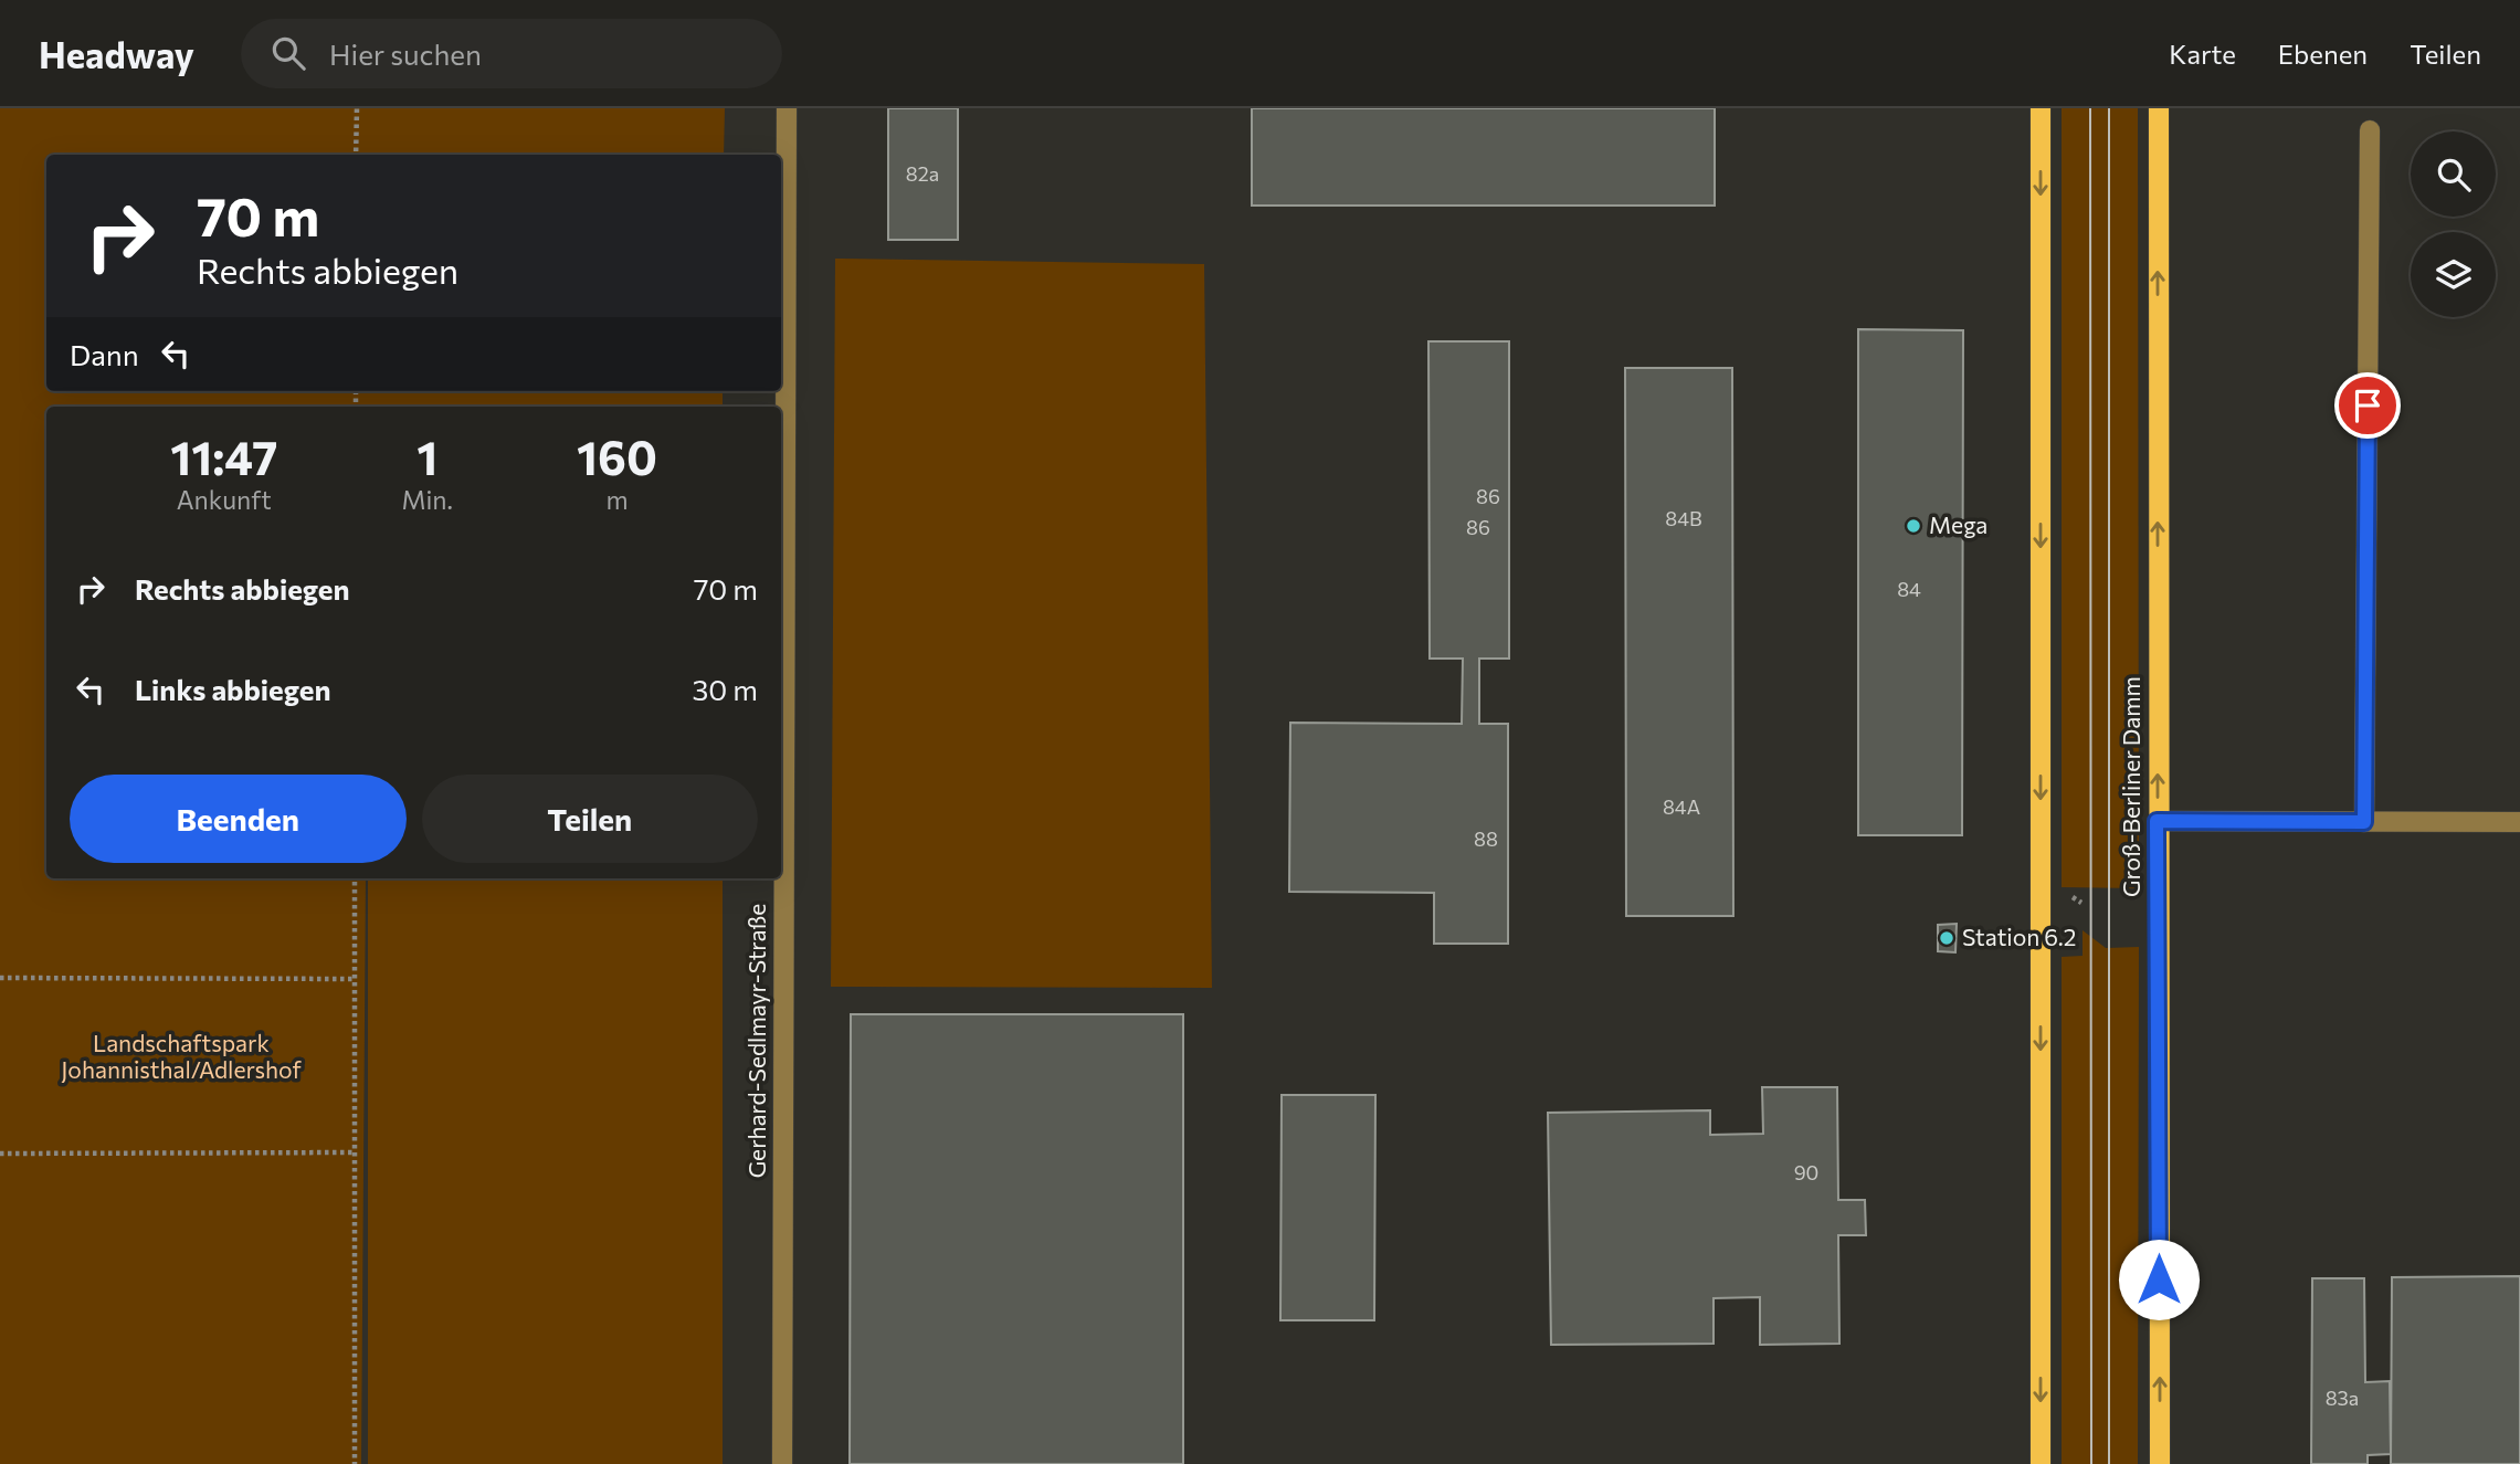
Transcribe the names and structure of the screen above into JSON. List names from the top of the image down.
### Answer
{
  "streets": {
    "main road": ["Groß-Berliner Damm"],
    "street": ["Gerhard-Sedlmayr-Straße"]
  },
  "parks": ["Landschaftspark Johannisthal/Adlershof"],
  "places": ["Mega", "Station 6.2"],
  "house_numbers": [
    "82a",
    "86",
    "84B",
    "86",
    "84",
    "84A",
    "88",
    "90",
    "83a"
  ],
  "page": {
    "header": "Headway",
    "search": "Hier suchen",
    "nav": ["Karte", "Ebenen", "Teilen"],
    "turn": ["70 m", "Rechts abbiegen"],
    "then": "Dann",
    "eta": [
      "11:47",
      "Ankunft",
      "1",
      "Min.",
      "160",
      "m"
    ],
    "list": [
      {
        "name": "Rechts abbiegen",
        "value": "70 m"
      },
      {
        "name": "Links abbiegen",
        "value": "30 m"
      }
    ],
    "buttons": ["Beenden", "Teilen"]
  }
}
